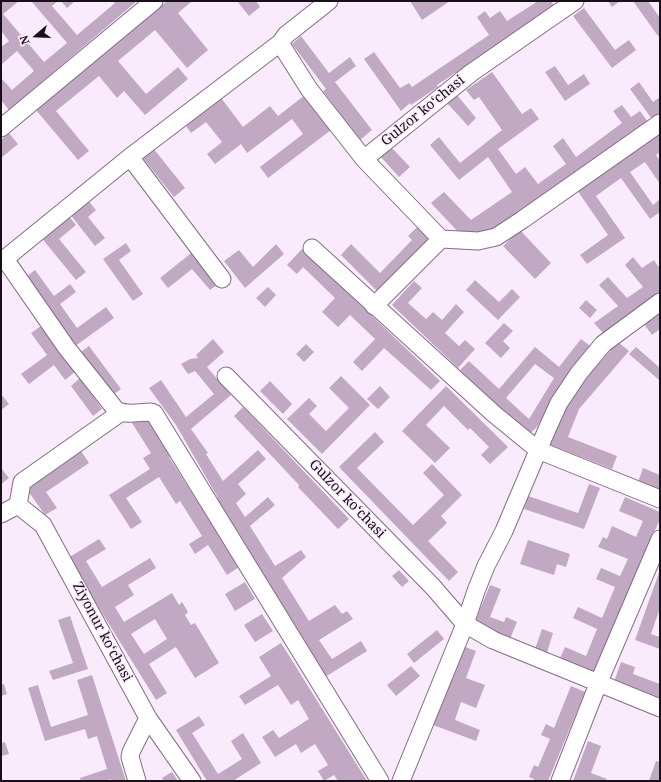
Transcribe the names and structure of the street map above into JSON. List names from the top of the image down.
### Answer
{
  "streets": {
    "street": ["Gulzor koʻchasi", "Ziyonur koʻchasi"]
  },
  "north": "left"
}
